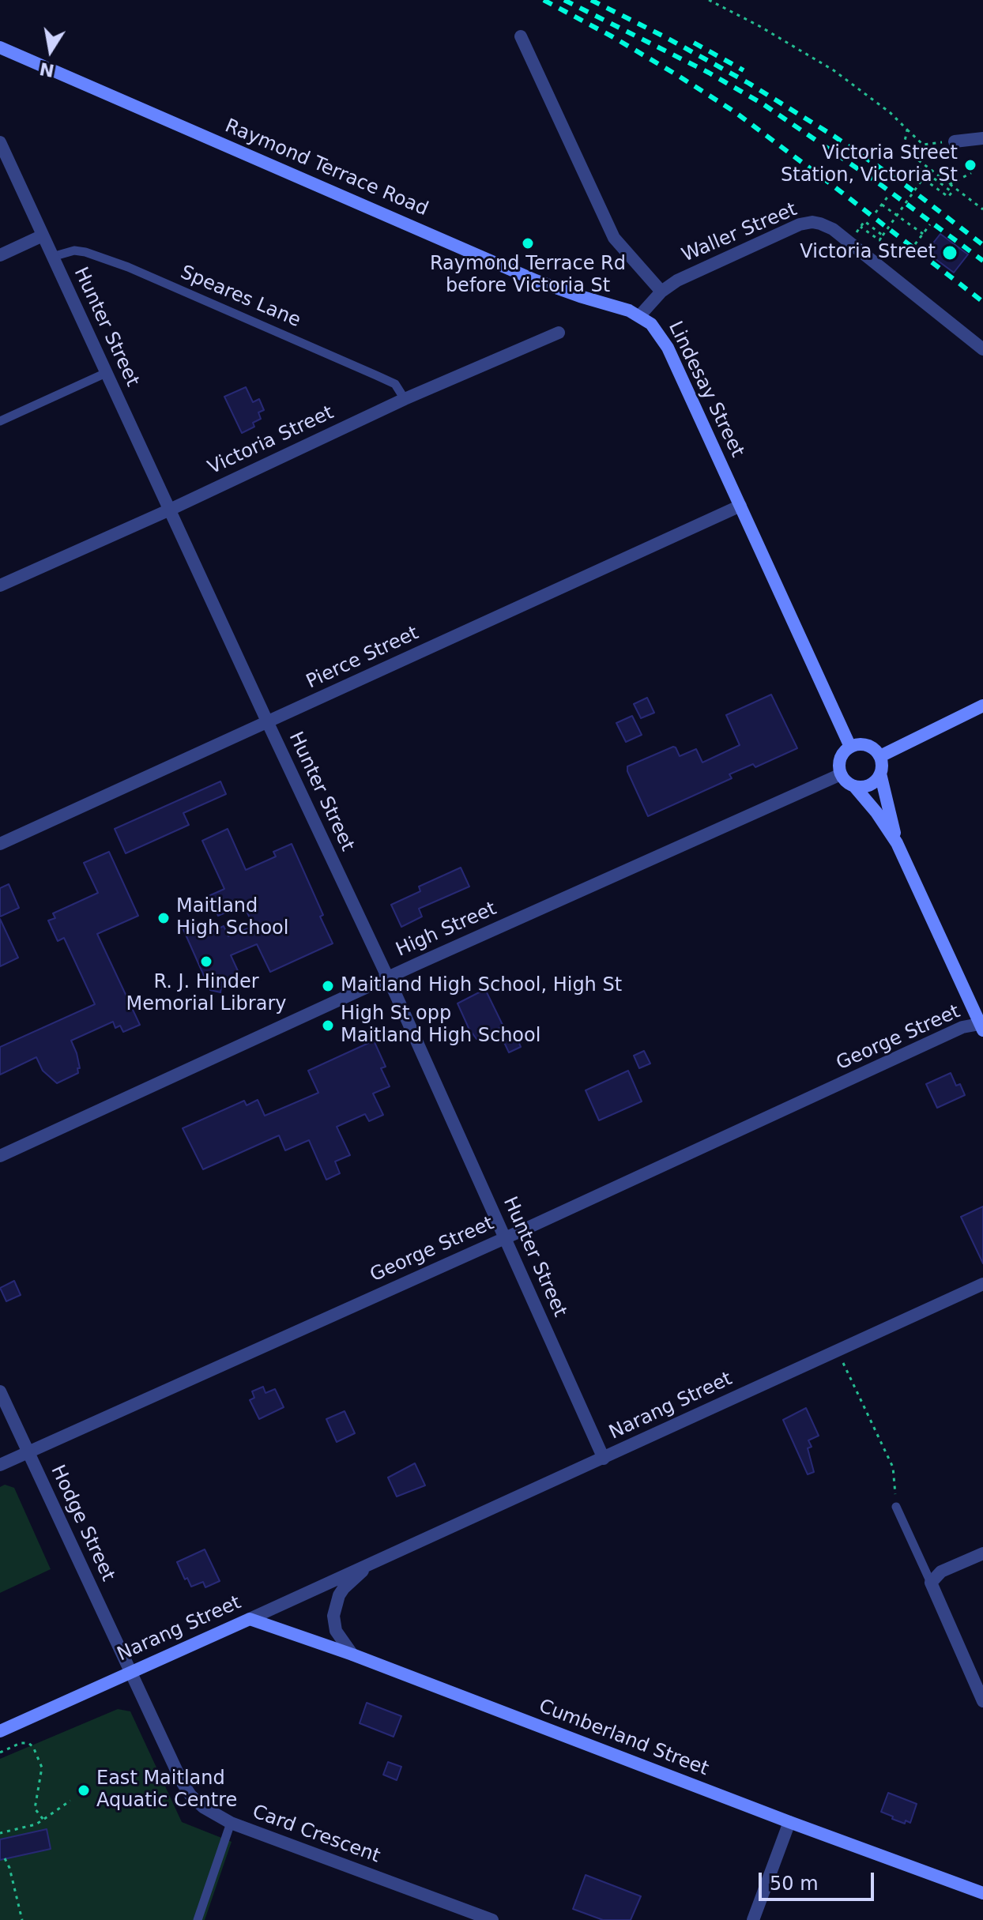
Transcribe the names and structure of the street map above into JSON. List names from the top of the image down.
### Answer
{
  "streets": {
    "main road": [
      "Raymond Terrace Road",
      "Lindesay Street",
      "Narang Street",
      "Cumberland Street"
    ],
    "street": [
      "Waller Street",
      "Hunter Street",
      "Victoria Street",
      "Pierce Street",
      "High Street",
      "George Street",
      "Hodge Street",
      "Card Crescent"
    ],
    "lane": ["Speares Lane"]
  },
  "crossings": [
    ["Raymond Terrace Road", "Lindesay Street"],
    ["Waller Street", "Lindesay Street"],
    ["Speares Lane", "Hunter Street"],
    ["Speares Lane", "Victoria Street"],
    ["Hunter Street", "Victoria Street"],
    ["Hunter Street", "Pierce Street"],
    ["Hunter Street", "High Street"],
    ["Hunter Street", "George Street"],
    ["Hunter Street", "Narang Street"],
    ["Lindesay Street", "Pierce Street"],
    ["Lindesay Street", "High Street"],
    ["George Street", "Hodge Street"],
    ["Narang Street", "Hodge Street"],
    ["Narang Street", "Cumberland Street"],
    ["Narang Street", "Card Crescent"],
    ["Hodge Street", "Card Crescent"]
  ],
  "places": [
    "Victoria Street Station, Victoria St",
    "Raymond Terrace Rd before Victoria St",
    "Victoria Street",
    "Maitland High School",
    "R. J. Hinder Memorial Library",
    "Maitland High School, High St",
    "High St opp Maitland High School",
    "East Maitland Aquatic Centre"
  ],
  "scale_bar": "50 m",
  "north": "bottom"
}
